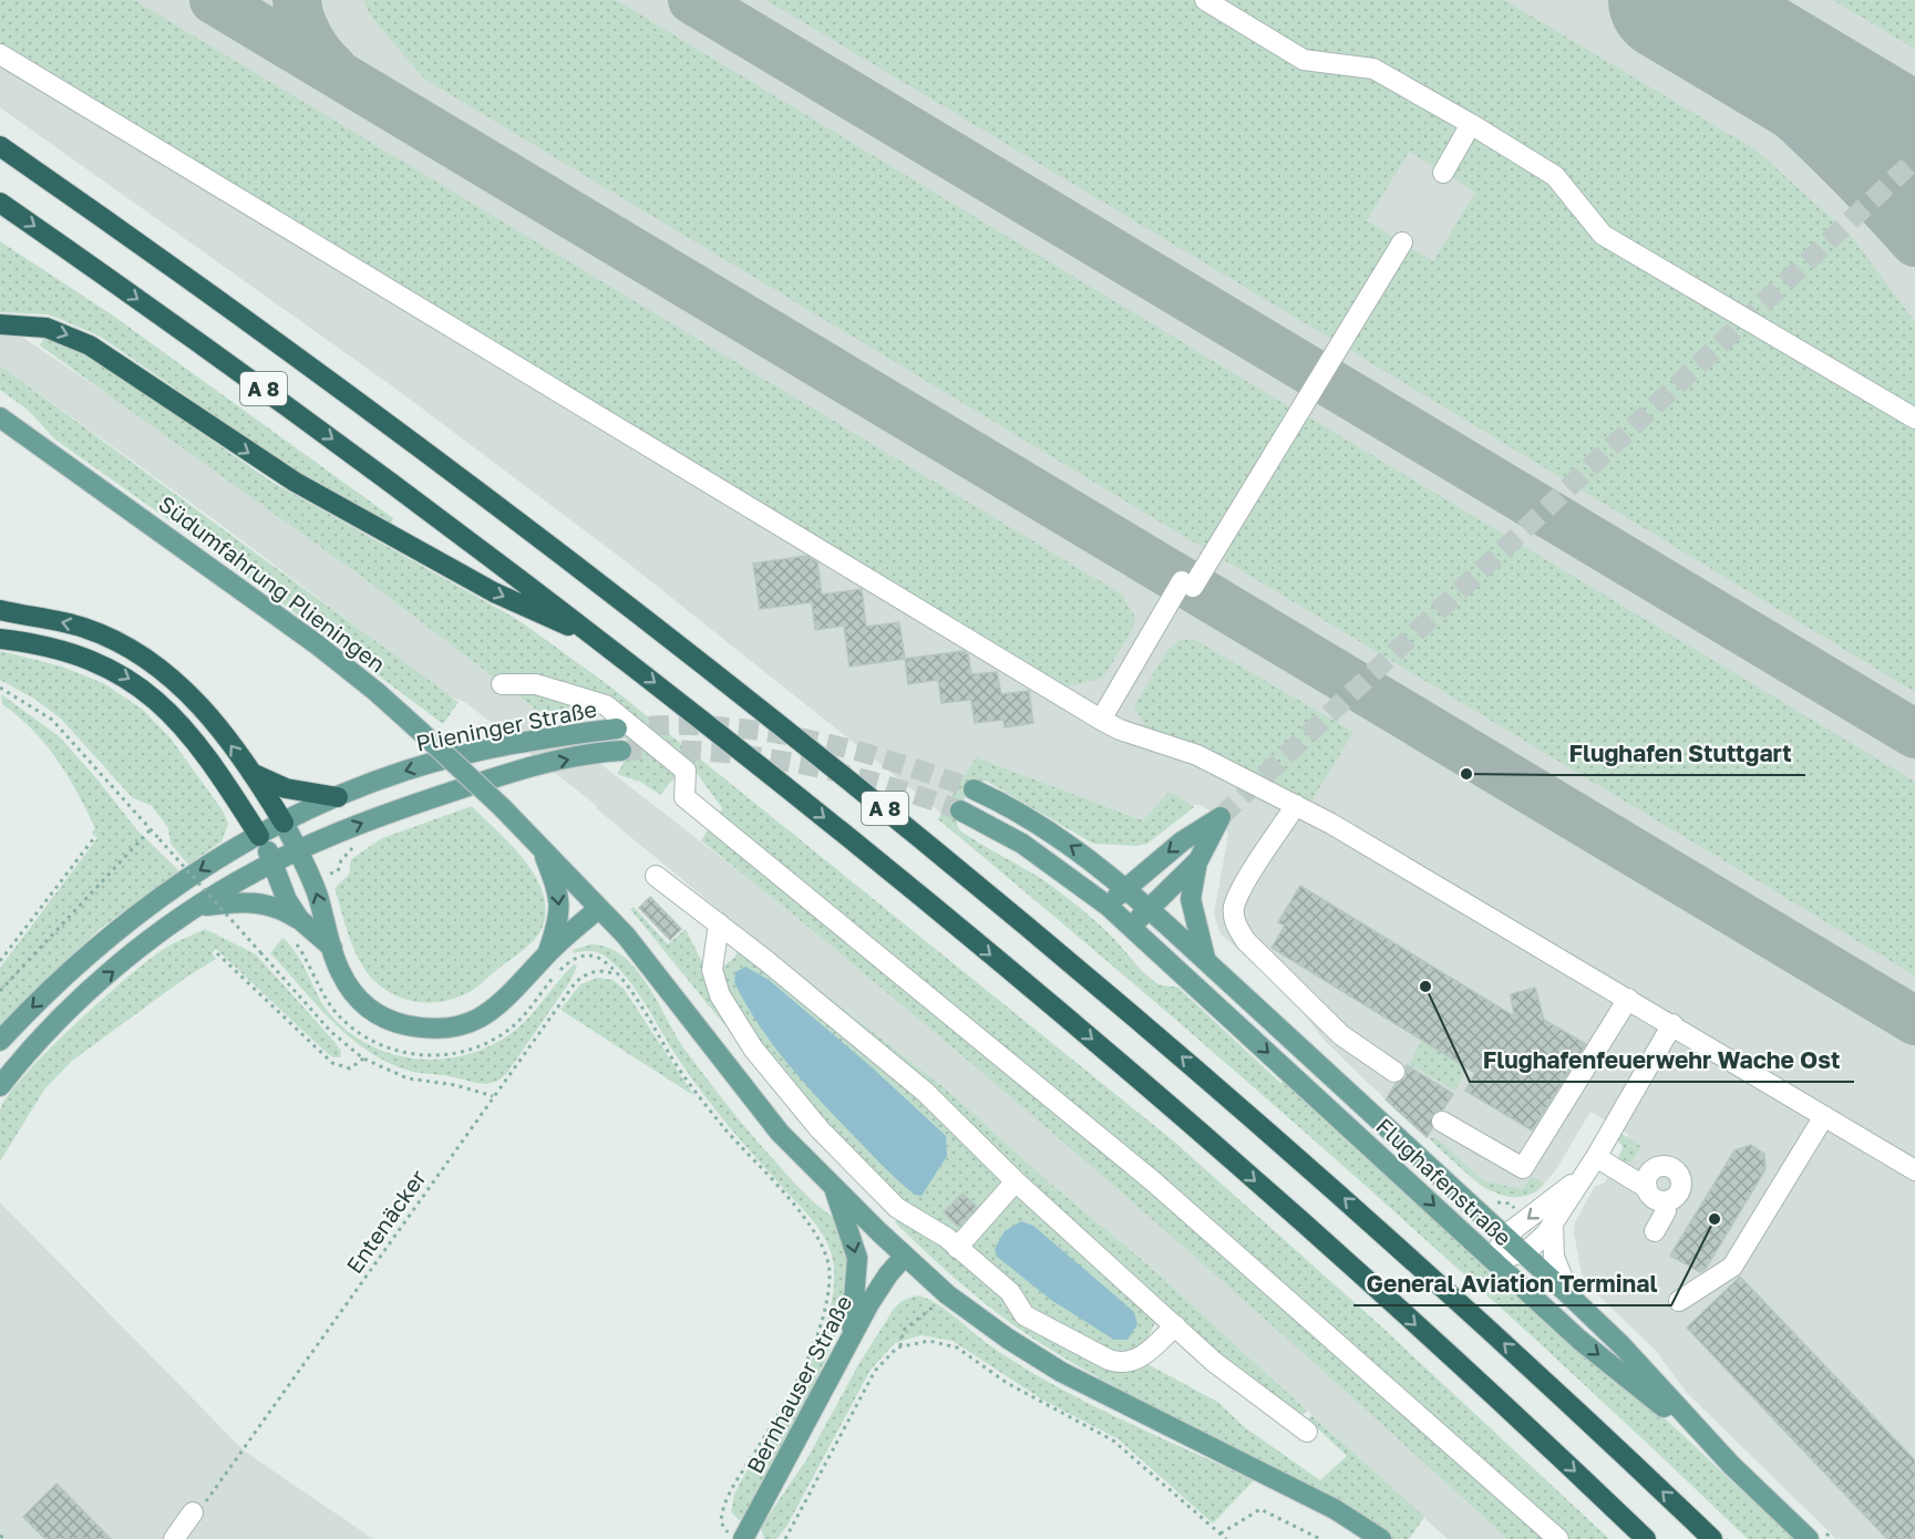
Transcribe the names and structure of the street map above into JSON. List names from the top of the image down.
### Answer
{
  "streets": {
    "highway": ["A 8"],
    "main road": [
      "Südumfahrung Plieningen",
      "Plieninger Straße",
      "Flughafenstraße",
      "Bernhauser Straße"
    ],
    "path": ["Entenäcker"]
  },
  "crossings": [
    ["Südumfahrung Plieningen", "Bernhauser Straße"]
  ],
  "places": ["Flughafen Stuttgart", "Flughafenfeuerwehr Wache Ost", "General Aviation Terminal"]
}
